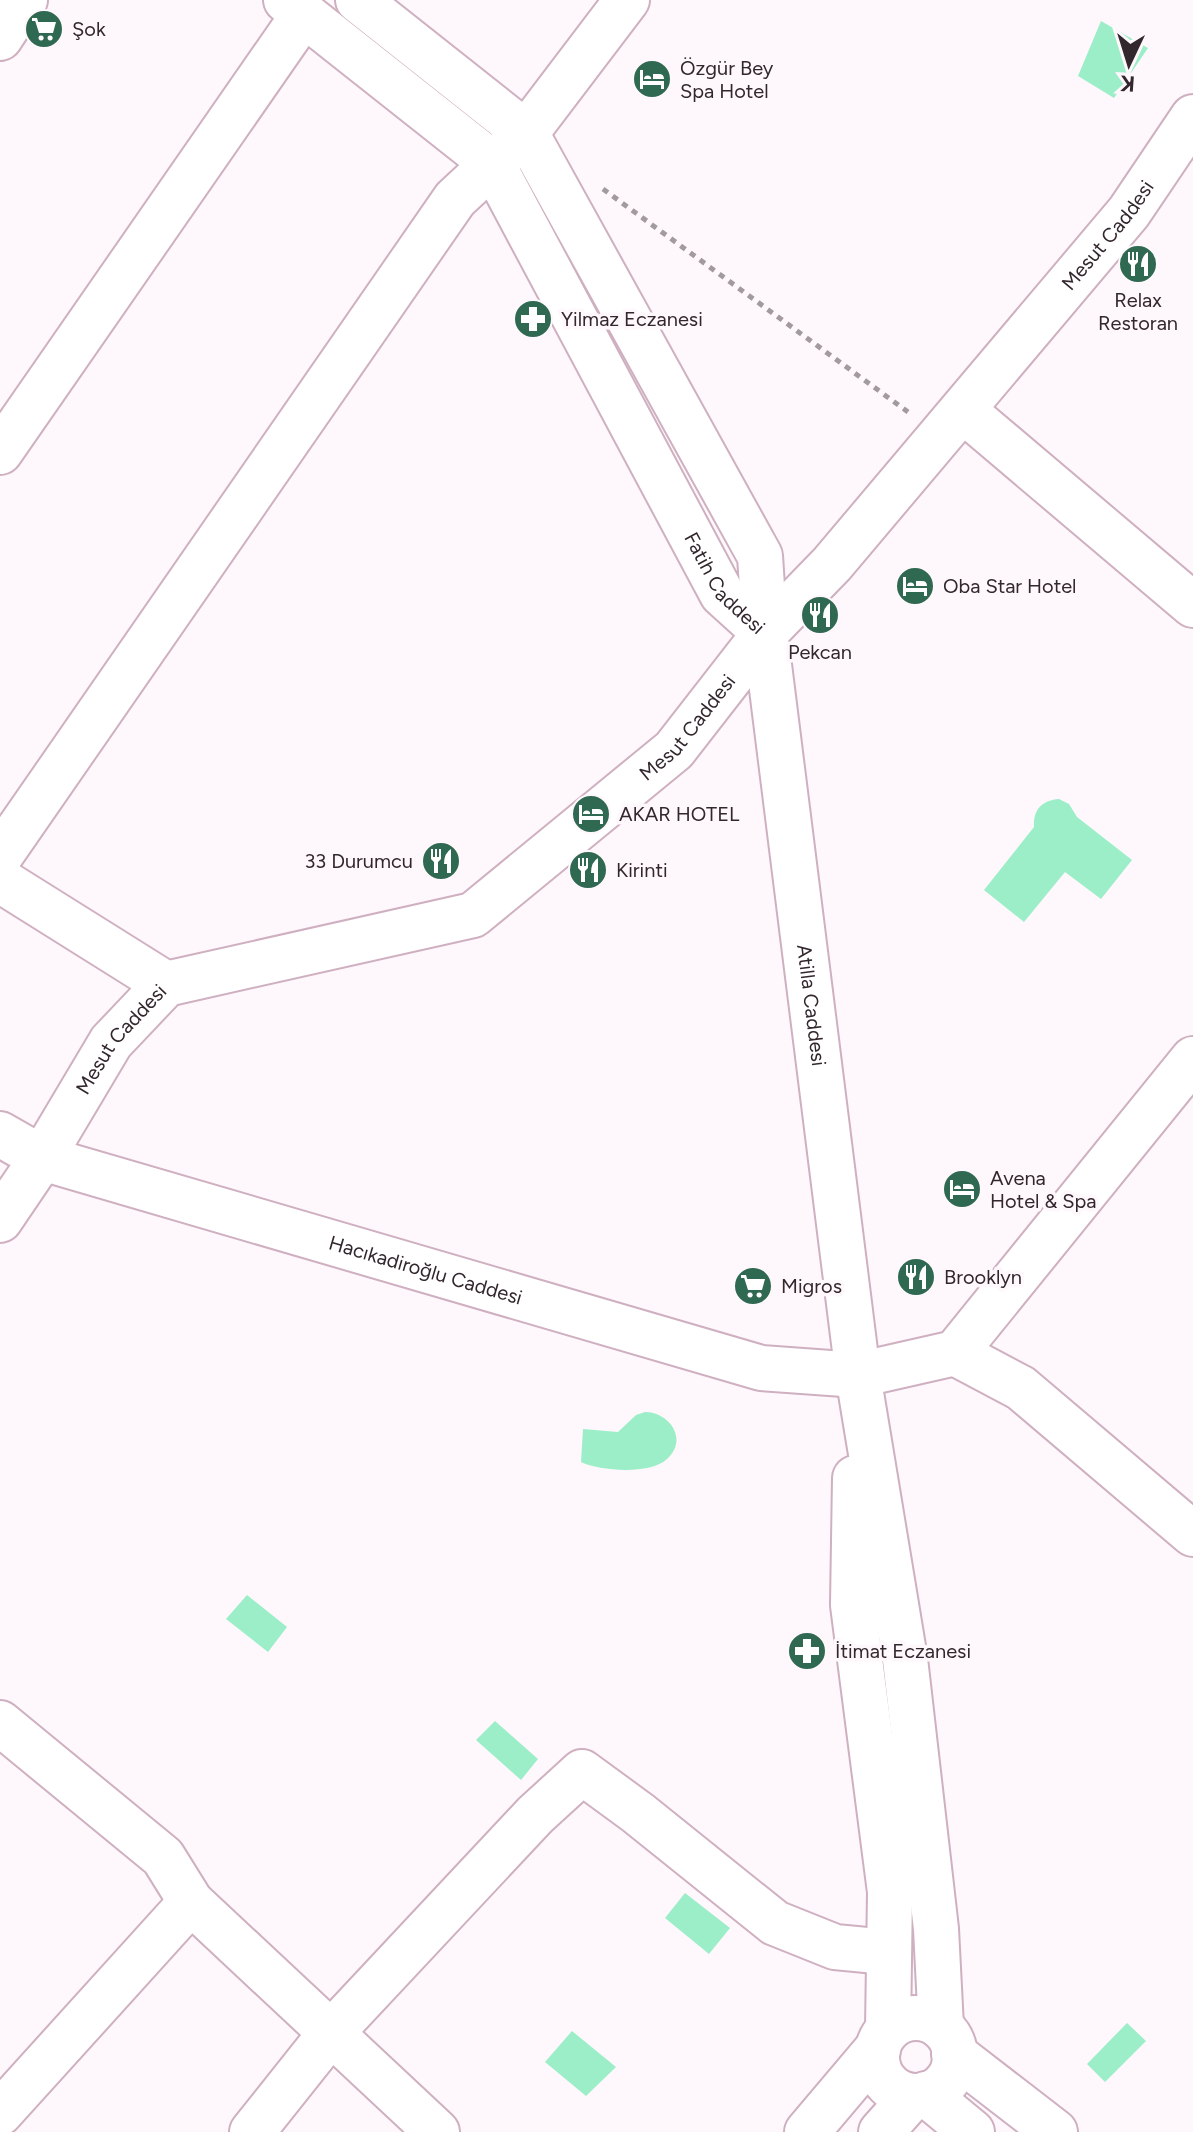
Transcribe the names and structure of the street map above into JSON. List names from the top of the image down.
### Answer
{
  "streets": {
    "street": [
      "Mesut Caddesi",
      "Fatih Caddesi",
      "Atilla Caddesi",
      "Hacıkadiroğlu Caddesi"
    ]
  },
  "crossings": [
    ["Mesut Caddesi", "Fatih Caddesi"],
    ["Mesut Caddesi", "Atilla Caddesi"],
    ["Mesut Caddesi", "Hacıkadiroğlu Caddesi"],
    ["Fatih Caddesi", "Atilla Caddesi"],
    ["Atilla Caddesi", "Hacıkadiroğlu Caddesi"]
  ],
  "places": {
    "supermarket": ["Şok", "Migros"],
    "hotel": [
      "Özgür Bey Spa Hotel",
      "Oba Star Hotel",
      "AKAR HOTEL",
      "Avena Hotel & Spa"
    ],
    "restaurant": [
      "Relax Restoran",
      "Pekcan",
      "33 Durumcu",
      "Kirinti",
      "Brooklyn"
    ],
    "pharmacy": ["Yilmaz Eczanesi", "İtimat Eczanesi"]
  },
  "north": "bottom"
}
